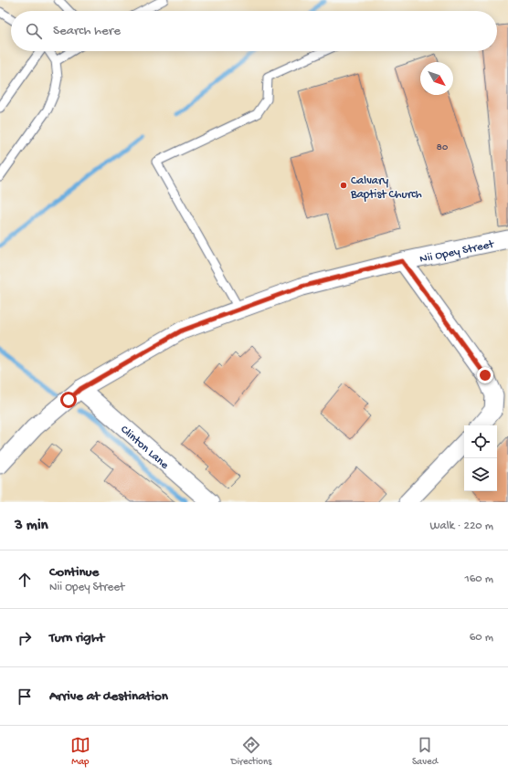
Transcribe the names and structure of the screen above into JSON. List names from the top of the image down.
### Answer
{
  "streets": {
    "street": ["Nii Opey Street", "Clinton Lane"]
  },
  "crossings": [
    ["Nii Opey Street", "Clinton Lane"]
  ],
  "places": ["Calvary Baptist Church"],
  "house_numbers": ["80"],
  "north": "bottom right",
  "page": {
    "search": "Search here",
    "heading": ["3 min", "Walk · 220 m"],
    "list": [
      ["Continue", "Nii Opey Street", "160 m"],
      ["Turn right", "60 m"],
      "Arrive at destination"
    ],
    "nav": ["Map", "Directions", "Saved"]
  }
}
